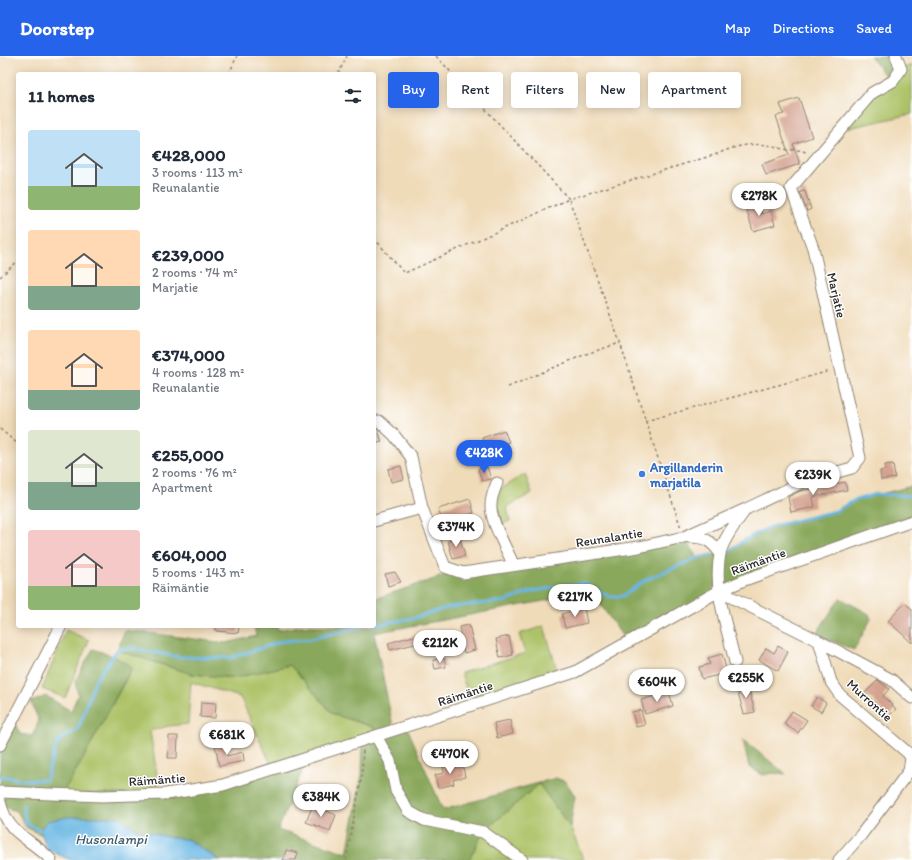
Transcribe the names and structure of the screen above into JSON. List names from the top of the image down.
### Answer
{
  "streets": {
    "street": [
      "Marjatie",
      "Reunalantie",
      "Räimäntie",
      "Murrontie"
    ]
  },
  "crossings": [
    ["Marjatie", "Reunalantie"]
  ],
  "water": ["Husonlampi"],
  "places": ["Argillanderin marjatila"],
  "page": {
    "header": "Doorstep",
    "nav": ["Map", "Directions", "Saved"],
    "chip": [
      "Buy",
      "Rent",
      "Filters",
      "New",
      "Apartment"
    ],
    "heading": "11 homes",
    "list": [
      {
        "name": "€428,000",
        "note": "3 rooms · 113 m² · Reunalantie"
      },
      {
        "name": "€239,000",
        "note": "2 rooms · 74 m² · Marjatie"
      },
      {
        "name": "€374,000",
        "note": "4 rooms · 128 m² · Reunalantie"
      },
      {
        "name": "€255,000",
        "note": "2 rooms · 76 m² · Apartment"
      },
      {
        "name": "€604,000",
        "note": "5 rooms · 143 m² · Räimäntie"
      }
    ],
    "price": [
      "€278K",
      "€428K",
      "€239K",
      "€374K",
      "€217K",
      "€212K",
      "€255K",
      "€604K",
      "€681K",
      "€470K",
      "€384K"
    ]
  }
}
